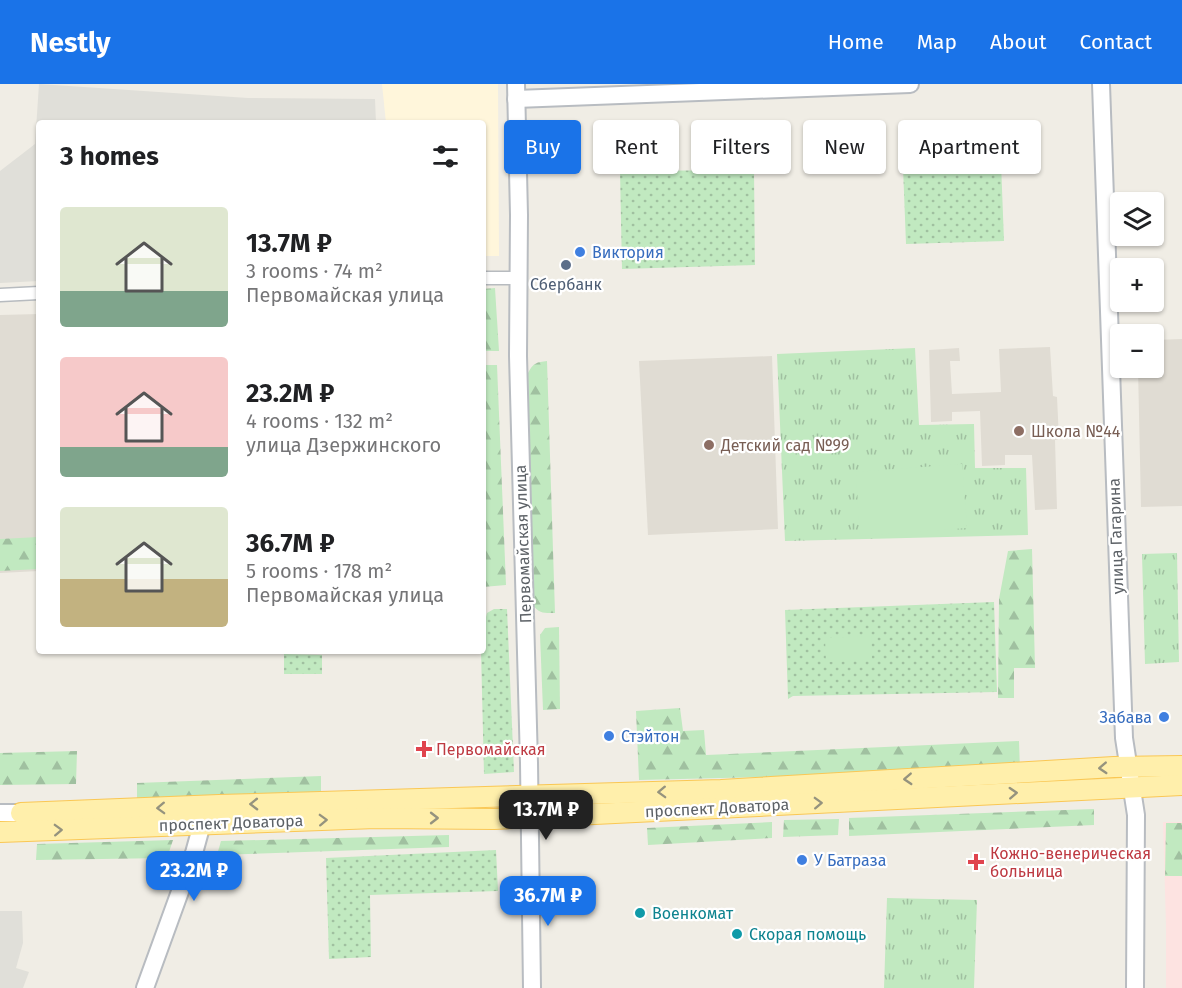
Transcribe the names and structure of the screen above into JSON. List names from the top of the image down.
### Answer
{
  "streets": {
    "main road": ["проспект Доватора"],
    "street": ["улица Гагарина", "Первомайская улица"]
  },
  "crossings": [
    ["улица Гагарина", "проспект Доватора"],
    ["Первомайская улица", "проспект Доватора"]
  ],
  "places": {
    "other": [
      "Виктория",
      "Сбербанк",
      "Школа №44",
      "Детский сад №99",
      "Забава",
      "Стэйтон",
      "У Батраза",
      "Военкомат",
      "Скорая помощь"
    ],
    "health": ["Первомайская", "Кожно-венерическая больница"]
  },
  "page": {
    "header": "Nestly",
    "nav": [
      "Home",
      "Map",
      "About",
      "Contact"
    ],
    "chip": [
      "Buy",
      "Rent",
      "Filters",
      "New",
      "Apartment"
    ],
    "heading": "3 homes",
    "map_buttons": ["+", "−"],
    "list": [
      {
        "name": "13.7M ₽",
        "note": "3 rooms · 74 m² · Первомайская улица"
      },
      {
        "name": "23.2M ₽",
        "note": "4 rooms · 132 m² · улица Дзержинского"
      },
      {
        "name": "36.7M ₽",
        "note": "5 rooms · 178 m² · Первомайская улица"
      }
    ],
    "price": ["13.7M ₽", "23.2M ₽", "36.7M ₽"]
  }
}
